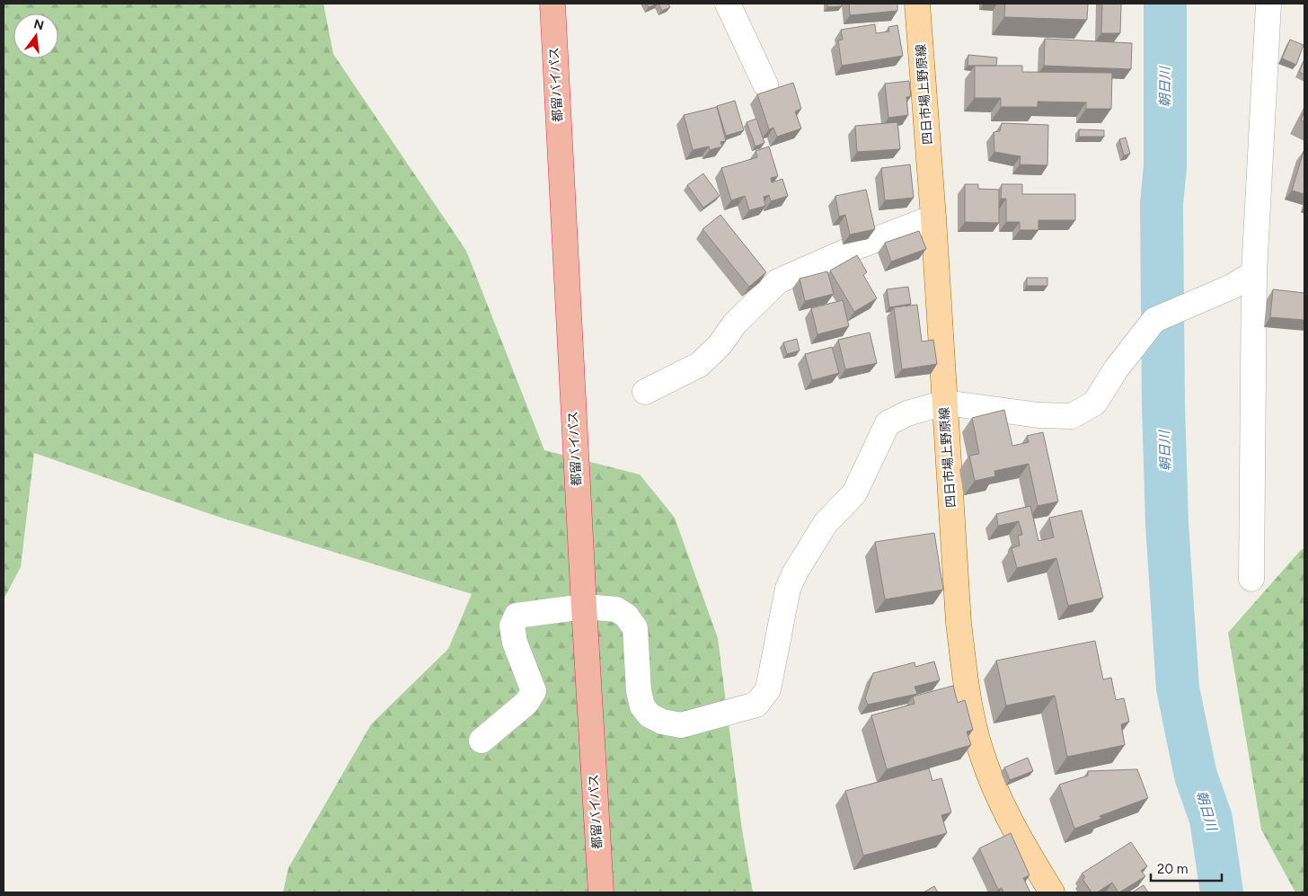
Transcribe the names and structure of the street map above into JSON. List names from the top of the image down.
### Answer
{
  "streets": {
    "highway": ["都留バイパス"],
    "main road": ["四日市場上野原線"]
  },
  "water": ["朝日川"],
  "scale_bar": "20 m",
  "north": "top"
}
